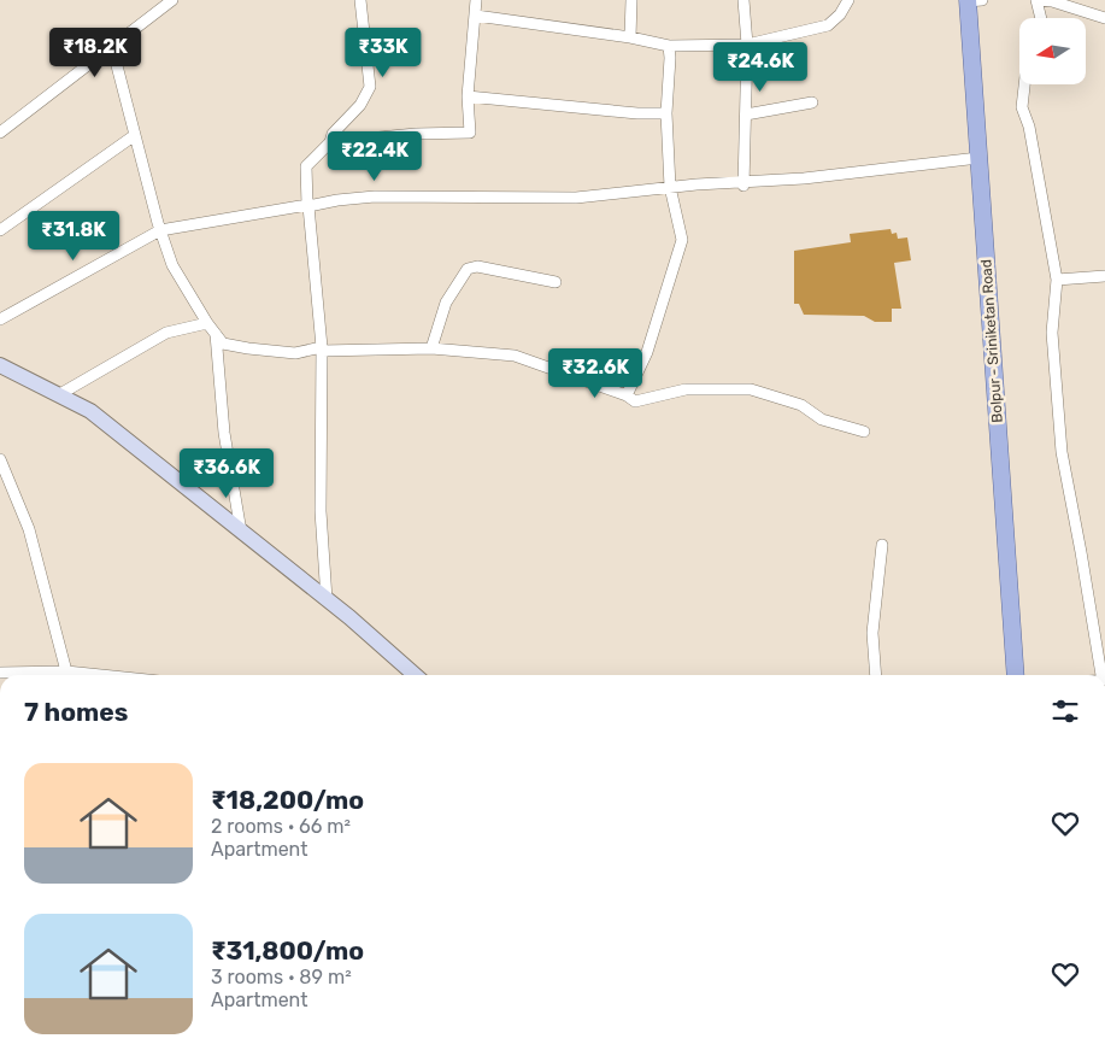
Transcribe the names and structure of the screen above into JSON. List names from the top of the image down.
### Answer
{
  "streets": {
    "main road": ["Bolpur - Sriniketan Road"]
  },
  "north": "left",
  "page": {
    "price": [
      "₹18.2K",
      "₹33K",
      "₹24.6K",
      "₹22.4K",
      "₹31.8K",
      "₹32.6K",
      "₹36.6K"
    ],
    "heading": "7 homes",
    "list": [
      {
        "name": "₹18,200/mo",
        "note": "2 rooms · 66 m² · Apartment"
      },
      {
        "name": "₹31,800/mo",
        "note": "3 rooms · 89 m² · Apartment"
      }
    ]
  }
}
